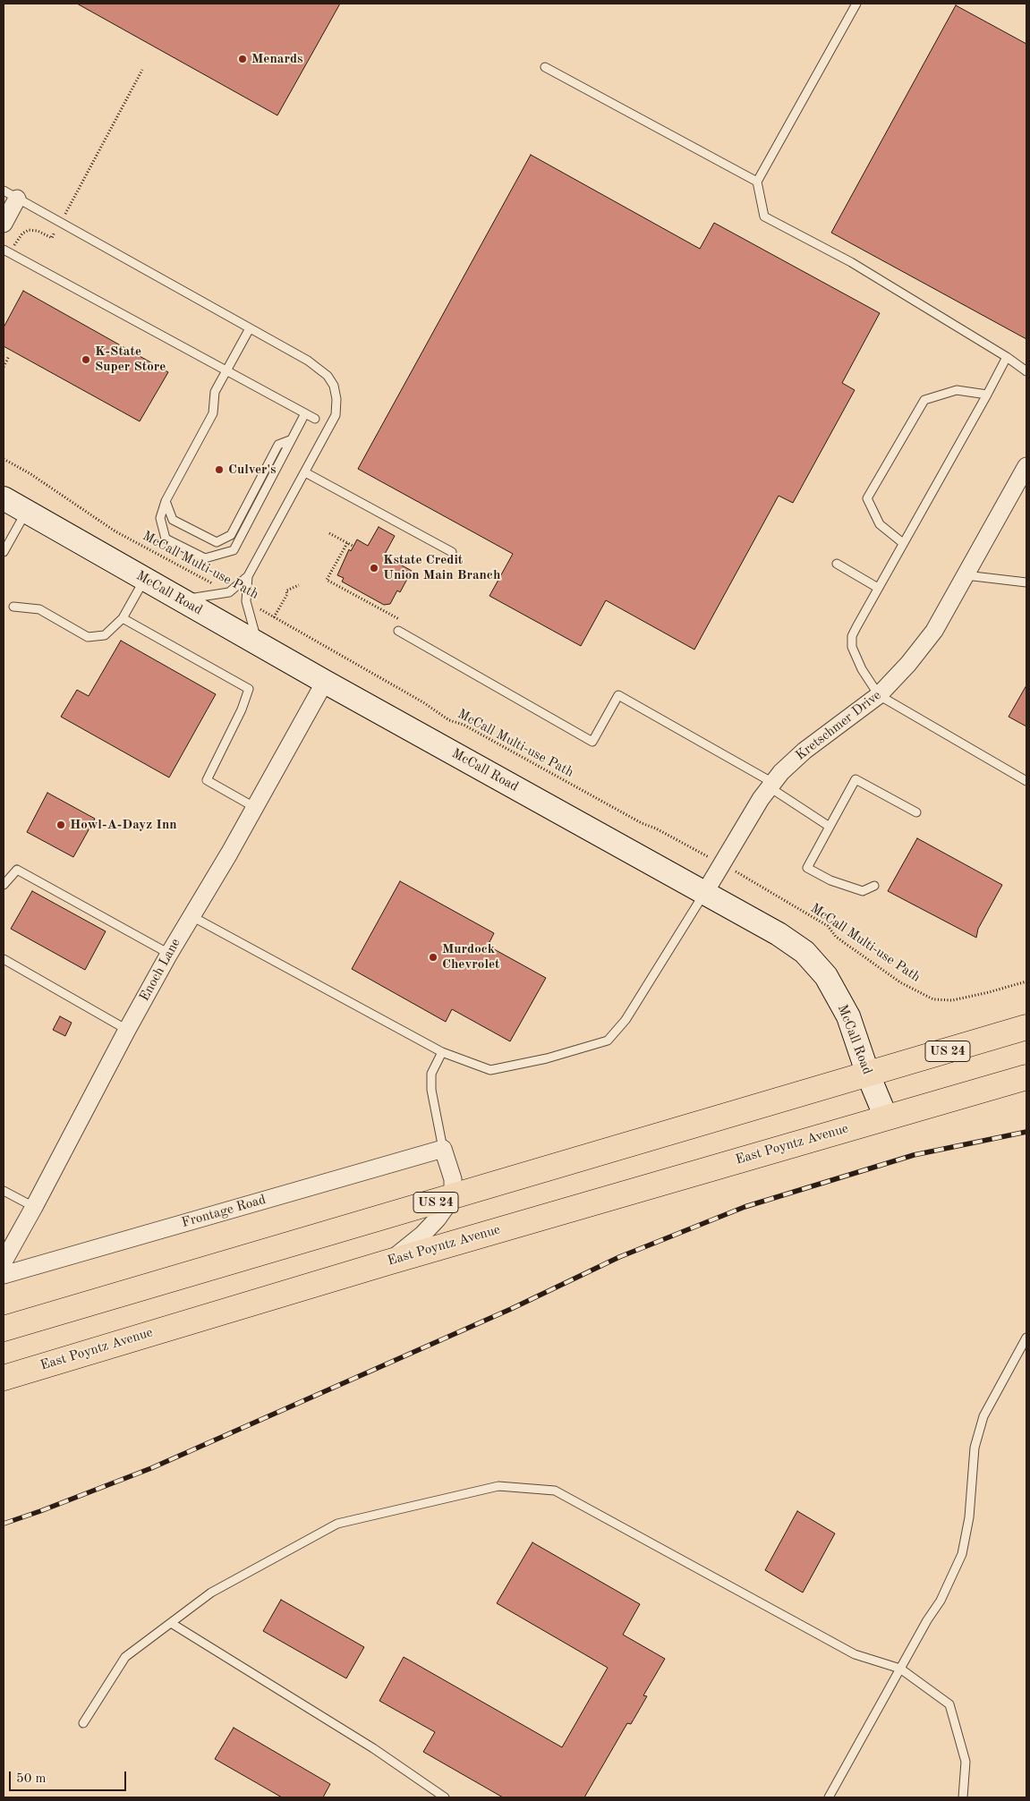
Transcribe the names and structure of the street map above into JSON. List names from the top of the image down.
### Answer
{
  "streets": {
    "highway": ["US 24", "East Poyntz Avenue"],
    "main road": ["McCall Road"],
    "street": ["Kretschmer Drive", "Enoch Lane", "Frontage Road"],
    "path": ["McCall Multi-use Path"]
  },
  "crossings": [
    ["McCall Multi-use Path", "Kretschmer Drive"],
    ["McCall Road", "Kretschmer Drive"],
    ["McCall Road", "Enoch Lane"],
    ["McCall Road", "US 24"],
    ["McCall Road", "East Poyntz Avenue"]
  ],
  "places": [
    "Menards",
    "K-State Super Store",
    "Culver's",
    "Kstate Credit Union Main Branch",
    "Howl-A-Dayz Inn",
    "Murdock Chevrolet"
  ],
  "scale_bar": "50 m"
}
